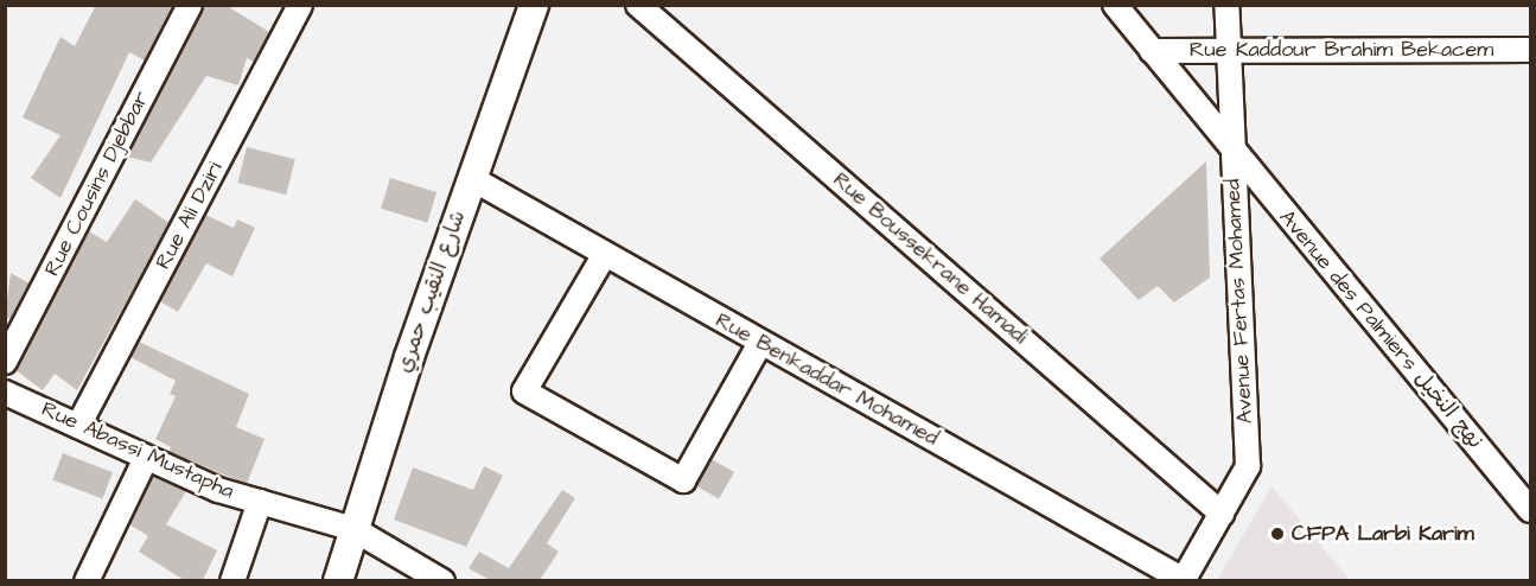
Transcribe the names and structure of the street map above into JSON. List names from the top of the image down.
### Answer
{
  "streets": {
    "main road": ["شارع النقيب حمري"],
    "street": [
      "Rue Kaddour Brahim Bekacem",
      "Rue Cousins Djebbar",
      "Rue Ali Dziri",
      "Rue Boussekrane Hamadi",
      "Avenue Fertas Mohamed",
      "Avenue des Palmiers نهج النخيل",
      "Rue Benkaddar Mohamed",
      "Rue Abassi Mustapha"
    ]
  },
  "crossings": [
    ["Rue Kaddour Brahim Bekacem", "Avenue Fertas Mohamed"],
    ["Rue Kaddour Brahim Bekacem", "Avenue des Palmiers نهج النخيل"],
    ["Rue Ali Dziri", "Rue Abassi Mustapha"],
    ["Rue Boussekrane Hamadi", "Avenue Fertas Mohamed"],
    ["شارع النقيب حمري", "Rue Benkaddar Mohamed"],
    ["شارع النقيب حمري", "Rue Abassi Mustapha"],
    ["Avenue Fertas Mohamed", "Avenue des Palmiers نهج النخيل"],
    ["Avenue Fertas Mohamed", "Rue Benkaddar Mohamed"]
  ],
  "places": ["CFPA Larbi Karim"]
}
